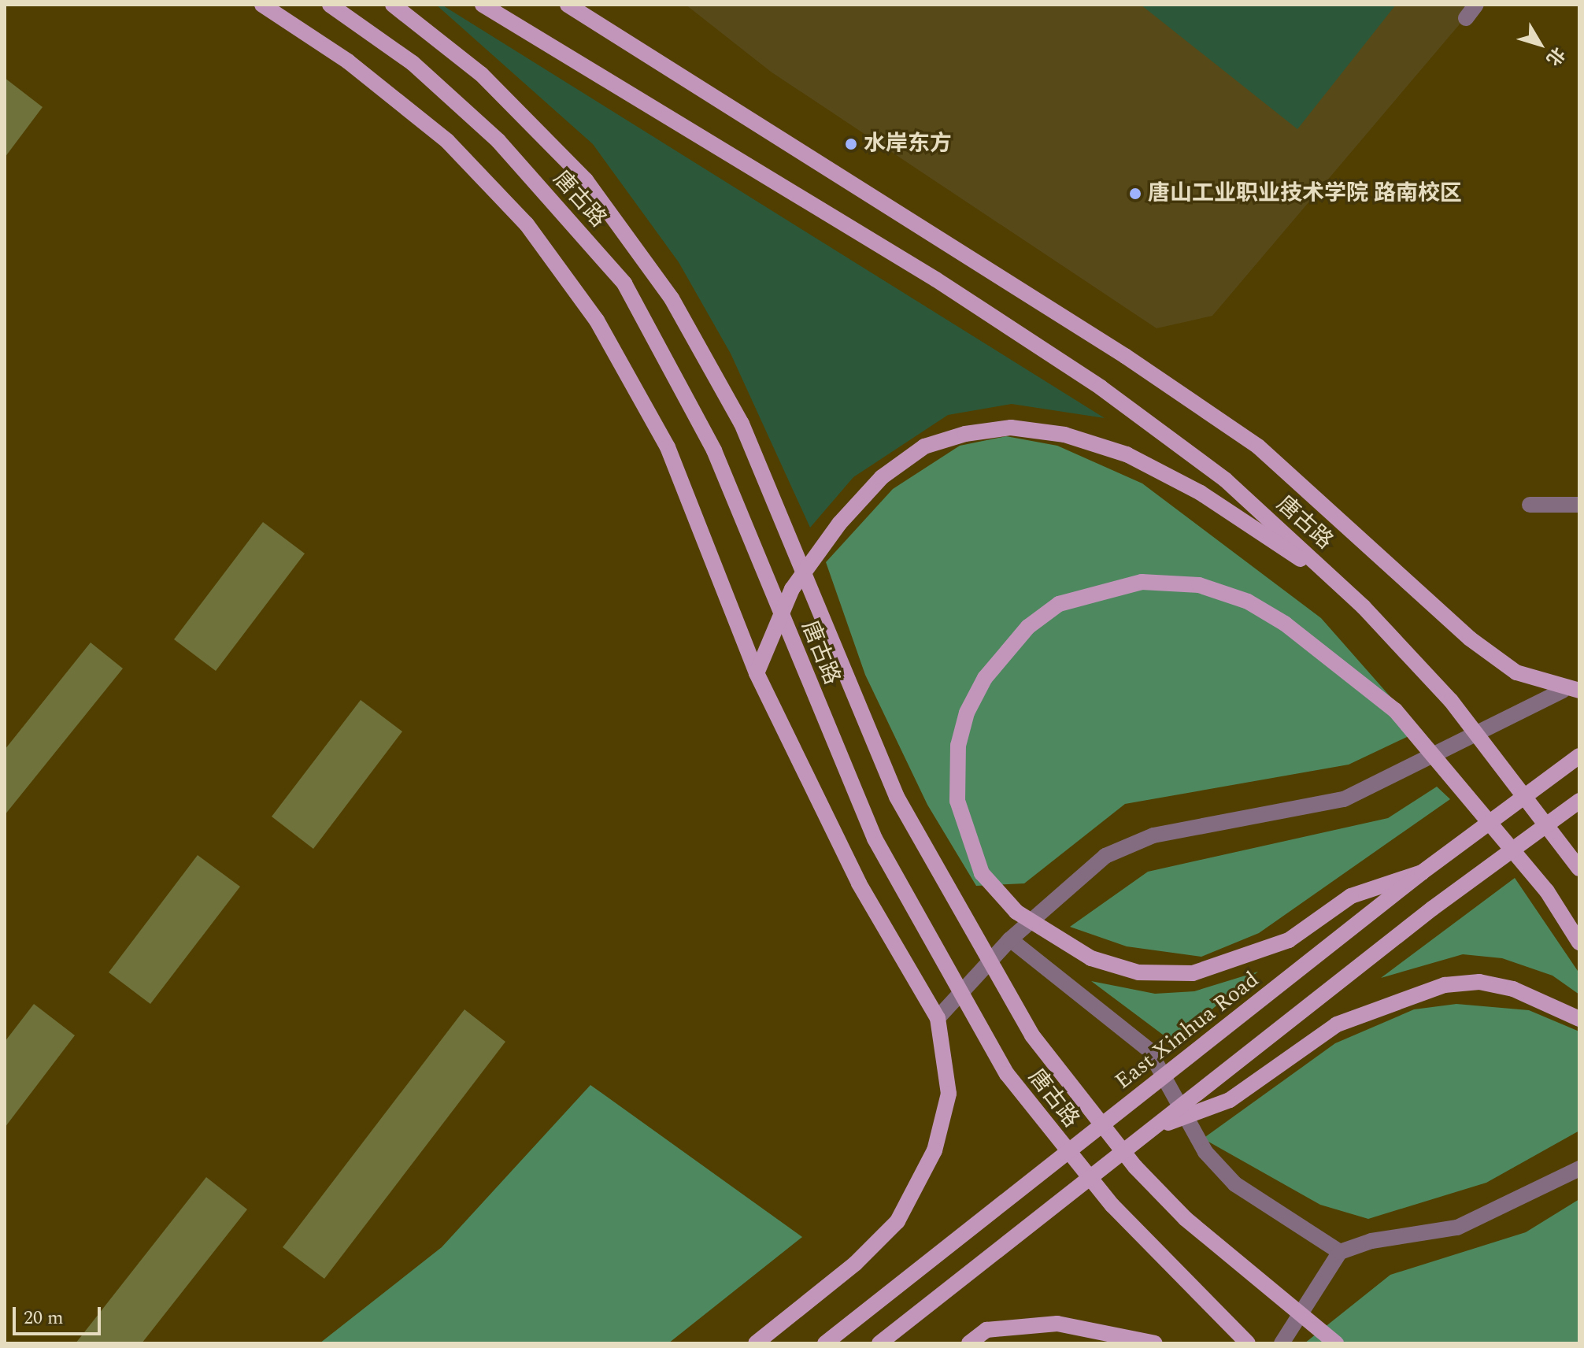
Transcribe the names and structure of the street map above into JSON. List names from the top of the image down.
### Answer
{
  "streets": {
    "main road": ["唐古路", "East Xinhua Road"]
  },
  "places": ["水岸东方", "唐山工业职业技术学院 路南校区"],
  "scale_bar": "20 m",
  "north": "bottom right"
}
